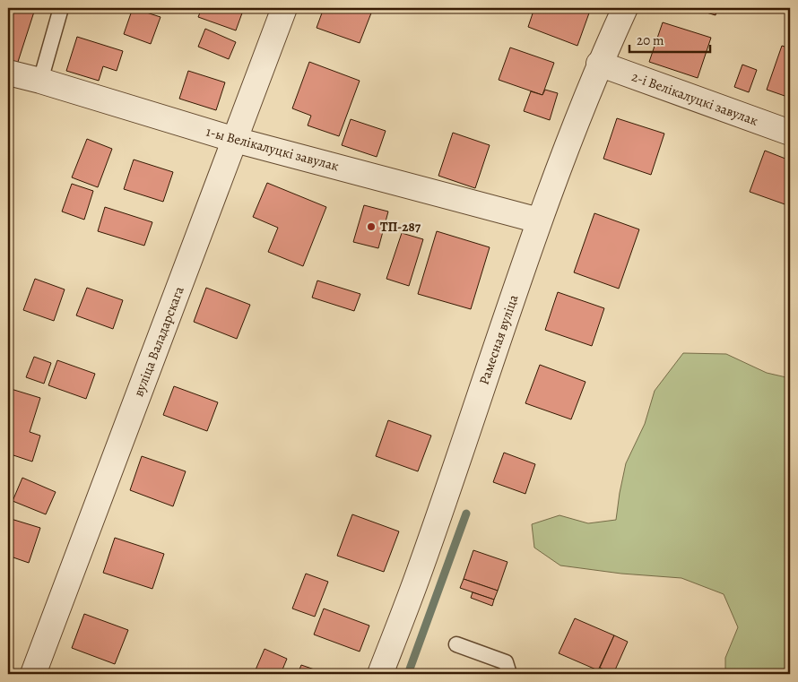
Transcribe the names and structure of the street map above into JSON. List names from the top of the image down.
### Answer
{
  "streets": {
    "street": [
      "2-і Велікалуцкі завулак",
      "1-ы Велікалуцкі завулак",
      "Рамесная вуліца",
      "вуліца Валадарскага"
    ]
  },
  "crossings": [
    ["2-і Велікалуцкі завулак", "Рамесная вуліца"],
    ["1-ы Велікалуцкі завулак", "Рамесная вуліца"],
    ["1-ы Велікалуцкі завулак", "вуліца Валадарскага"]
  ],
  "places": ["ТП-287"],
  "scale_bar": "20 m"
}
